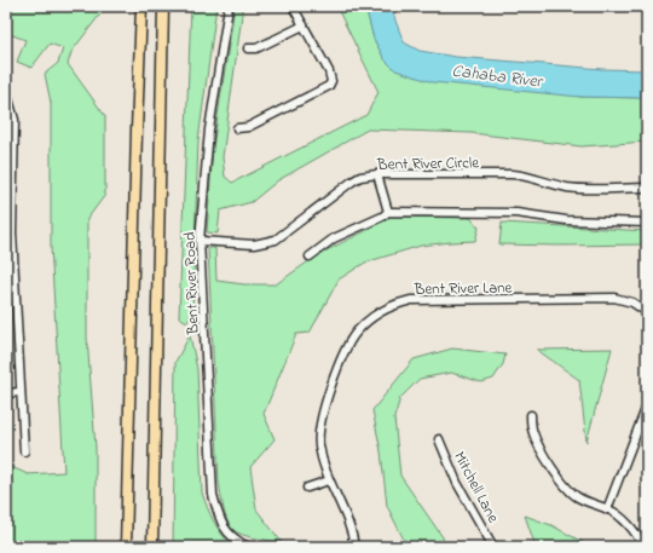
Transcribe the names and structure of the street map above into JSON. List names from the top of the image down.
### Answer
{
  "streets": {
    "street": [
      "Bent River Circle",
      "Bent River Road",
      "Bent River Lane",
      "Mitchell Lane"
    ]
  },
  "crossings": [
    ["Bent River Circle", "Bent River Road"]
  ],
  "water": ["Cahaba River"]
}
